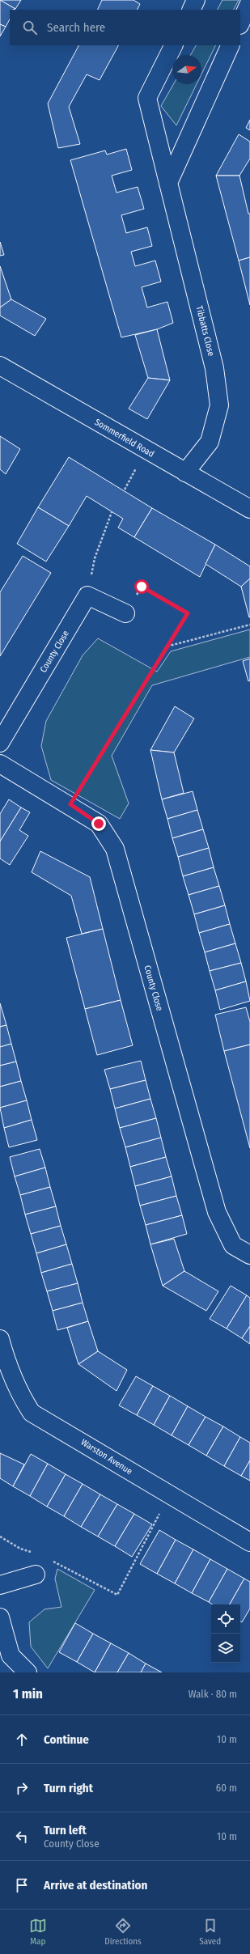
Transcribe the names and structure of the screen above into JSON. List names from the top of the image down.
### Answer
{
  "streets": {
    "street": [
      "Tibbatts Close",
      "Sommerfield Road",
      "County Close",
      "Warston Avenue"
    ]
  },
  "crossings": [
    ["Tibbatts Close", "Sommerfield Road"]
  ],
  "north": "right",
  "page": {
    "search": "Search here",
    "heading": ["1 min", "Walk · 80 m"],
    "list": [
      ["Continue", "10 m"],
      ["Turn right", "60 m"],
      ["Turn left", "County Close", "10 m"],
      "Arrive at destination"
    ],
    "nav": ["Map", "Directions", "Saved"]
  }
}
